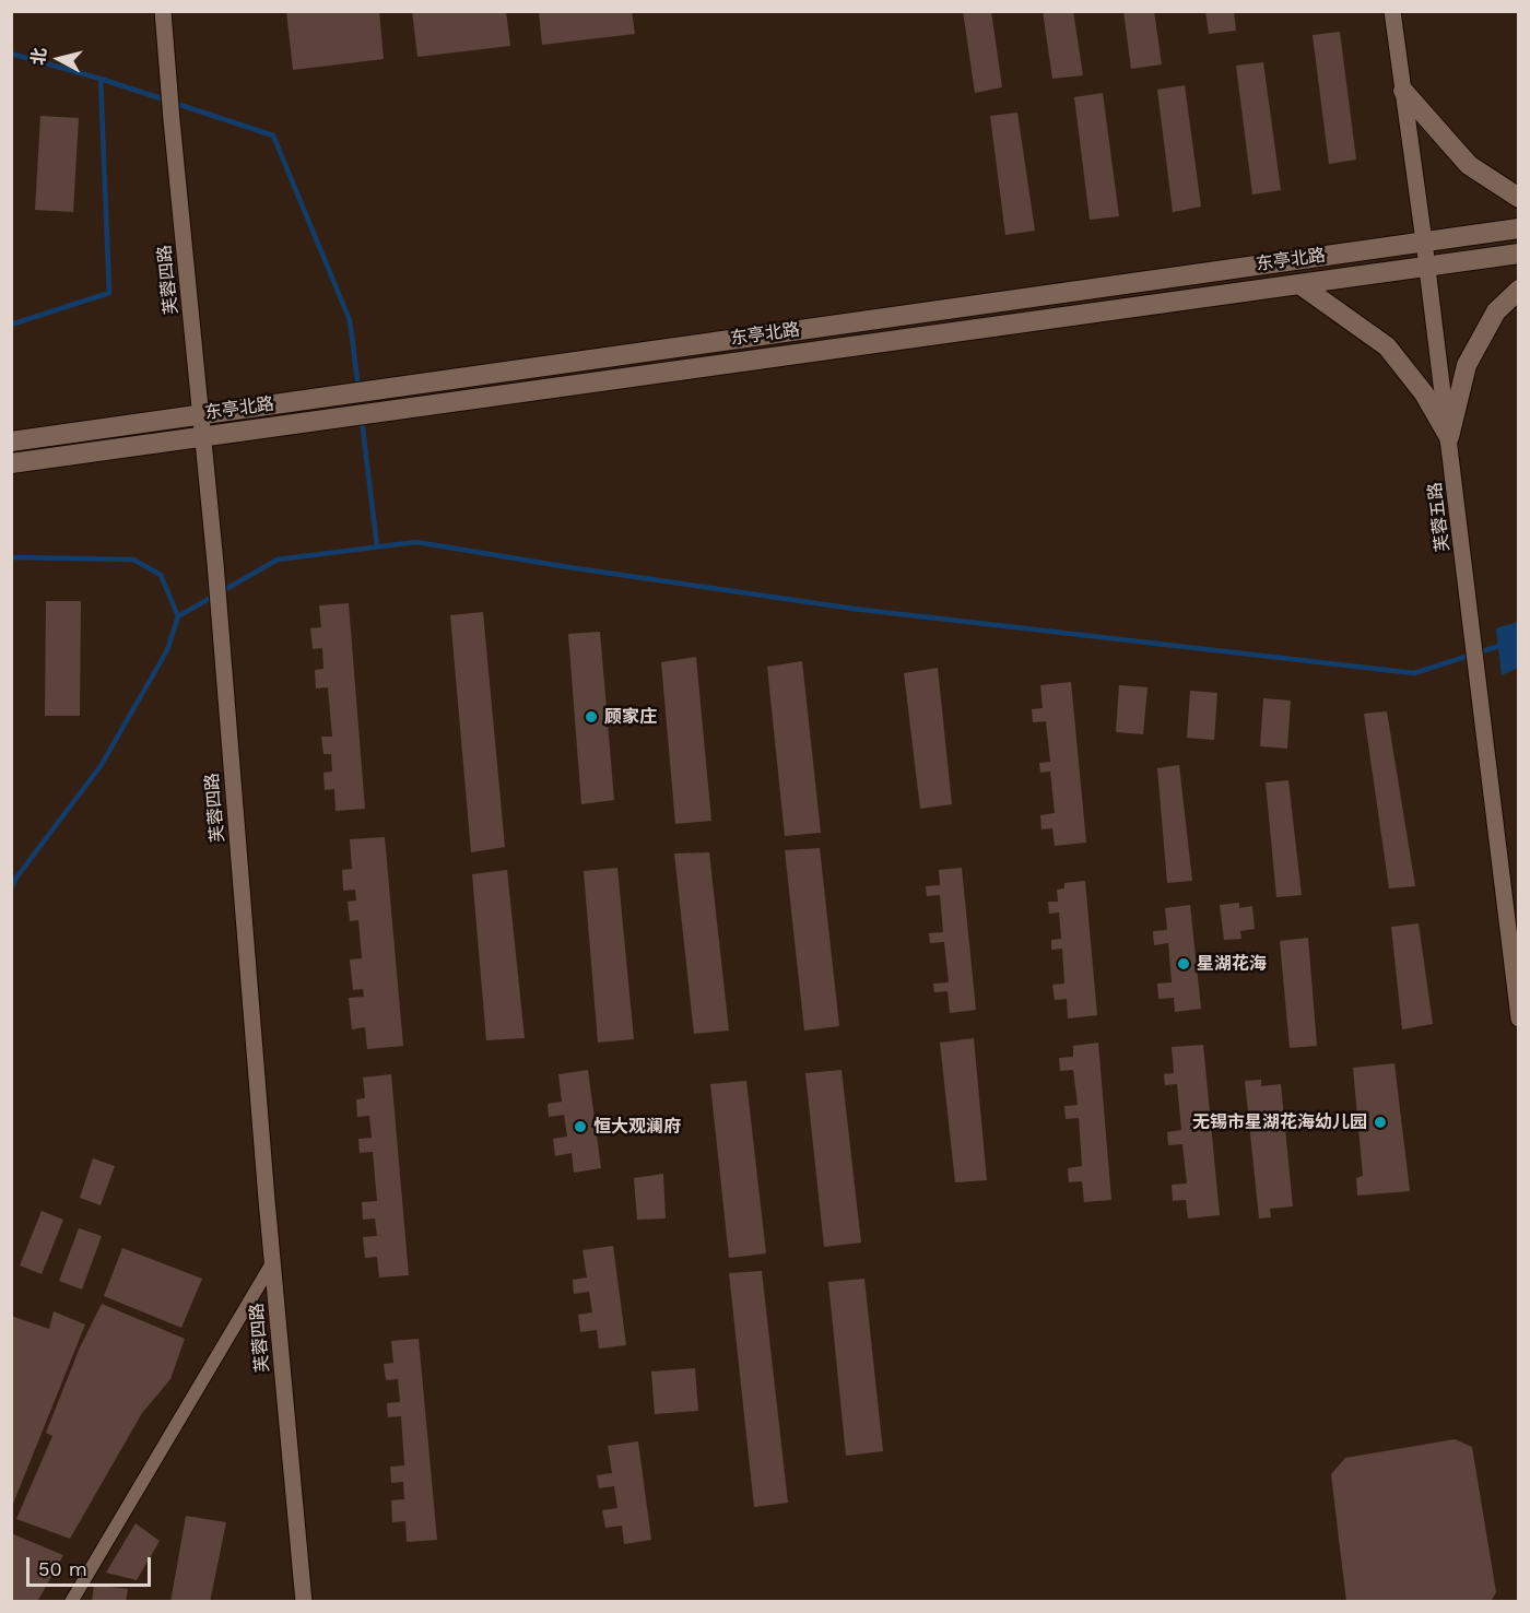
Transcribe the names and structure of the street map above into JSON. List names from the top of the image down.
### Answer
{
  "streets": {
    "main road": ["东亭北路"],
    "street": ["芙蓉四路", "芙蓉五路"]
  },
  "crossings": [
    ["东亭北路", "芙蓉四路"],
    ["东亭北路", "芙蓉五路"]
  ],
  "places": [
    "顾家庄",
    "星湖花海",
    "无锡市星湖花海幼儿园",
    "恒大观澜府"
  ],
  "scale_bar": "50 m",
  "north": "left"
}
